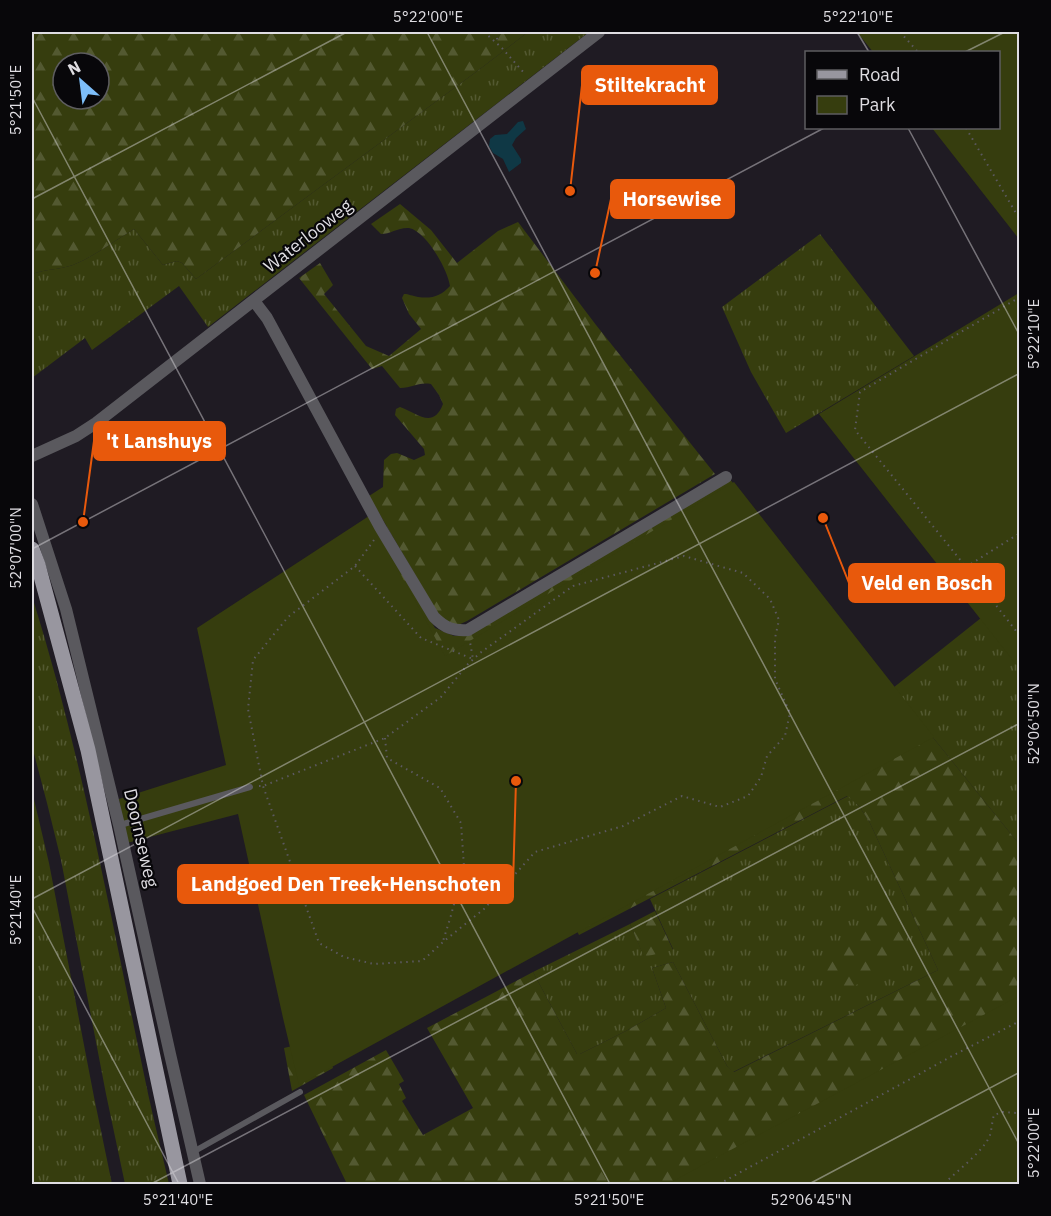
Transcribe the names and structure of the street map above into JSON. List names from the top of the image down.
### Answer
{
  "streets": {
    "main road": ["Doornseweg"],
    "street": ["Waterlooweg"]
  },
  "places": [
    "Stiltekracht",
    "Horsewise",
    "Veld en Bosch",
    "'t Lanshuys",
    "Landgoed Den Treek-Henschoten"
  ],
  "legend": ["Road", "Park"],
  "north": "top left",
  "coordinates": [
    "5°22'00\"E",
    "5°22'10\"E",
    "5°21'50\"E",
    "52°07'00\"N",
    "52°06'50\"N",
    "5°21'40\"E",
    "52°06'45\"N"
  ]
}
